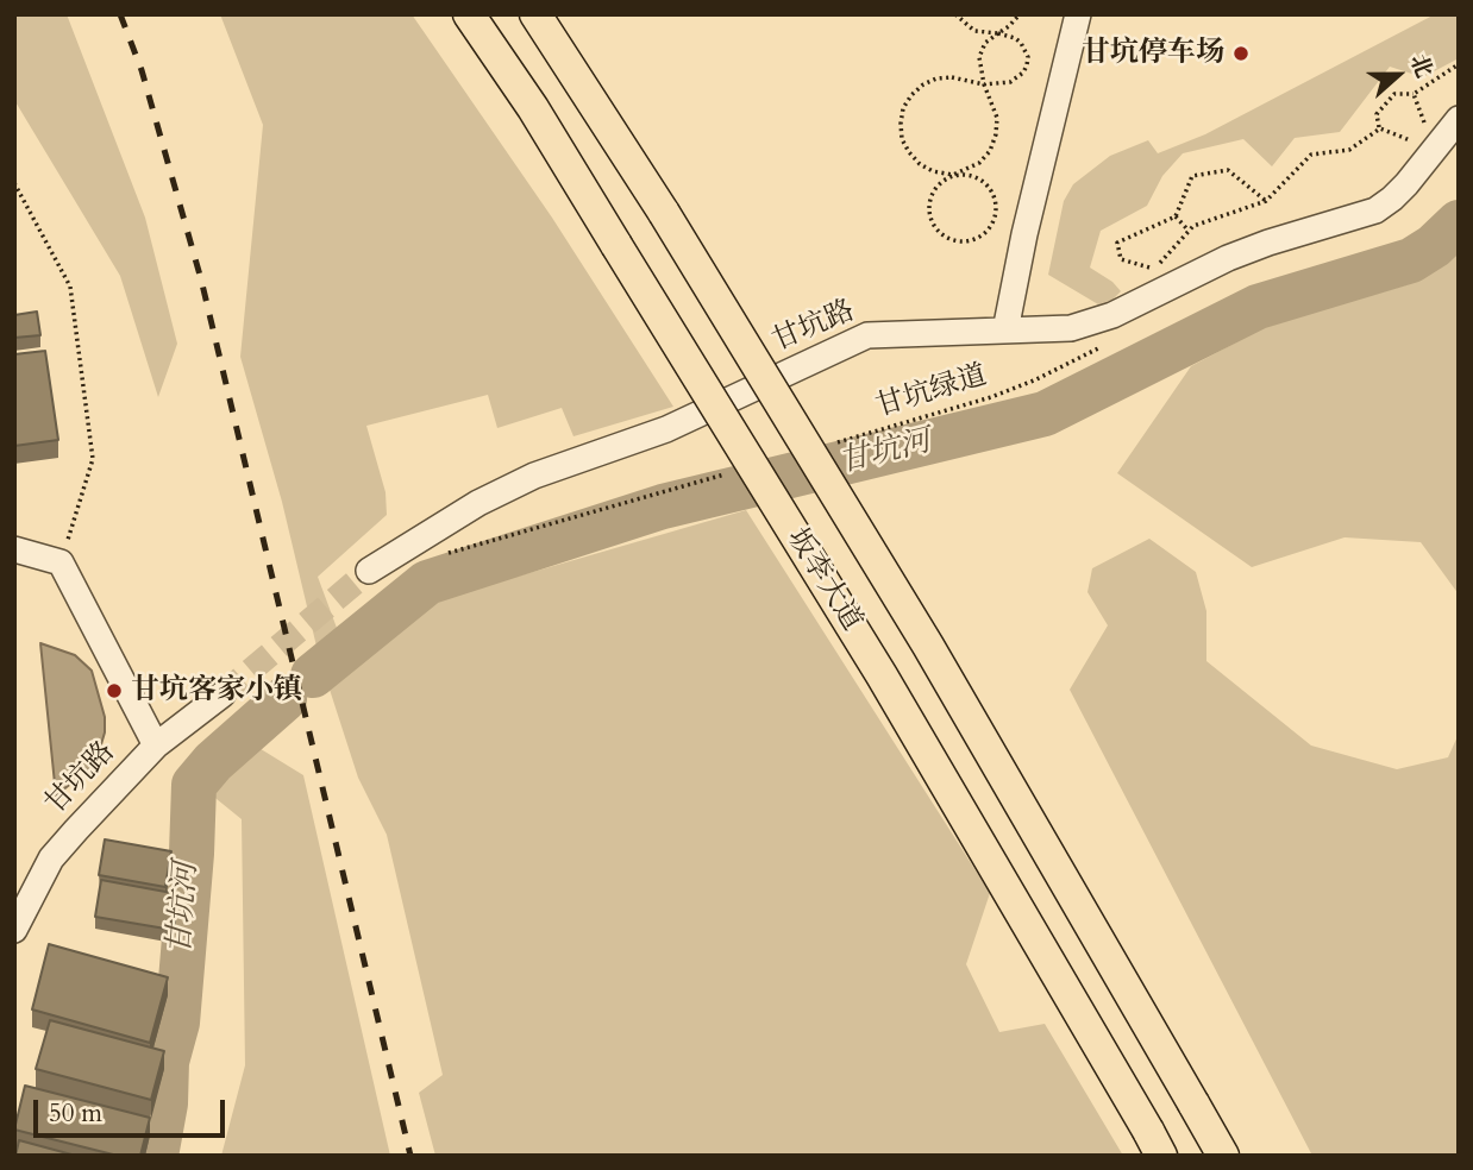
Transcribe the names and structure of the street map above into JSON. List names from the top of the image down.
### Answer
{
  "streets": {
    "main road": ["坂李大道"],
    "street": ["甘坑路"],
    "path": ["甘坑绿道"]
  },
  "water": ["甘坑河"],
  "places": ["甘坑停车场", "甘坑客家小镇"],
  "scale_bar": "50 m",
  "north": "right"
}
